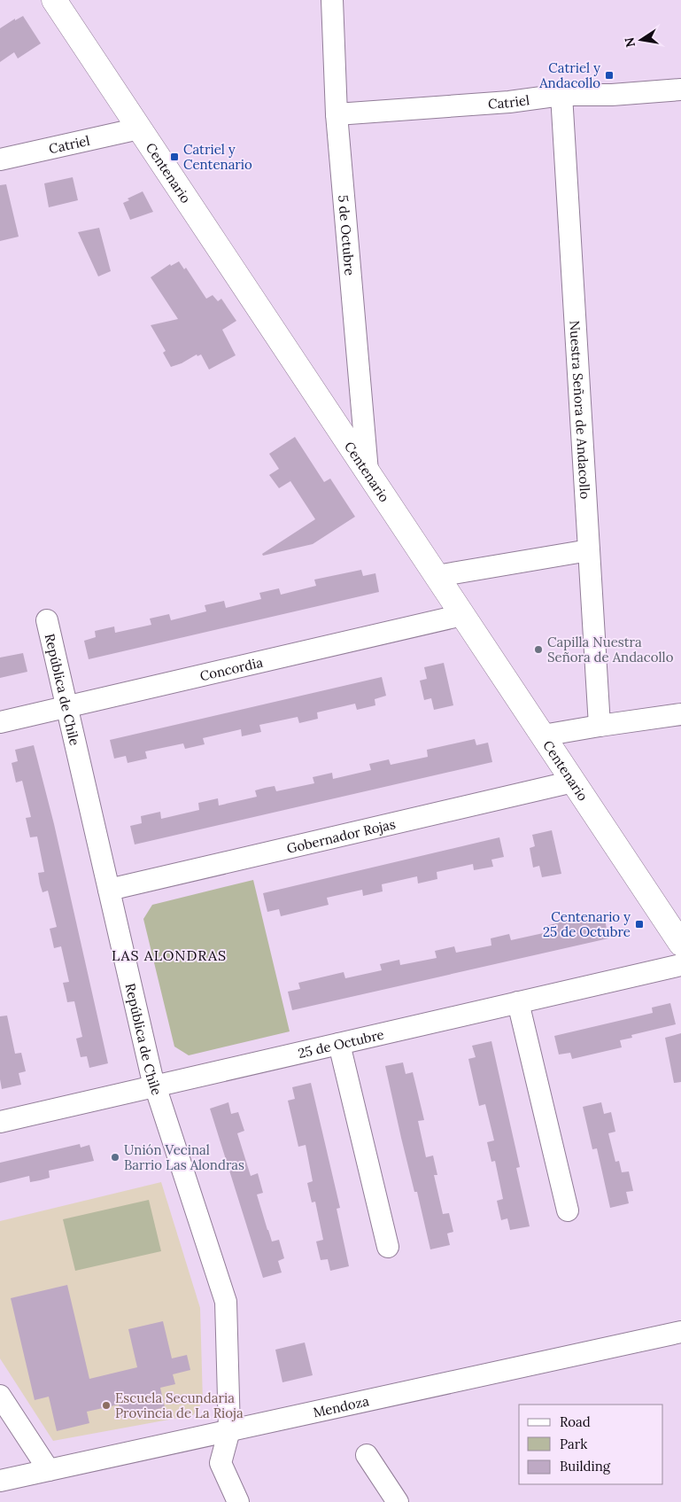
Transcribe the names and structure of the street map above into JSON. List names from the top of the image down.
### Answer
{
  "streets": {
    "main road": ["Centenario"],
    "street": [
      "Catriel",
      "5 de Octubre",
      "Nuestra Señora de Andacollo",
      "Concordia",
      "República de Chile",
      "Gobernador Rojas",
      "25 de Octubre",
      "Mendoza"
    ]
  },
  "crossings": [
    ["Catriel", "Centenario"],
    ["Catriel", "5 de Octubre"],
    ["Catriel", "Nuestra Señora de Andacollo"],
    ["Centenario", "5 de Octubre"],
    ["Centenario", "Concordia"],
    ["Centenario", "Gobernador Rojas"],
    ["Concordia", "República de Chile"],
    ["República de Chile", "Gobernador Rojas"],
    ["República de Chile", "25 de Octubre"],
    ["República de Chile", "Mendoza"]
  ],
  "districts": ["LAS ALONDRAS"],
  "places": {
    "transit": ["Catriel y Andacollo", "Catriel y Centenario", "Centenario y 25 de Octubre"],
    "other": ["Capilla Nuestra Señora de Andacollo", "Unión Vecinal Barrio Las Alondras", "Escuela Secundaria Provincia de La Rioja"]
  },
  "legend": ["Road", "Park", "Building"],
  "north": "left"
}
